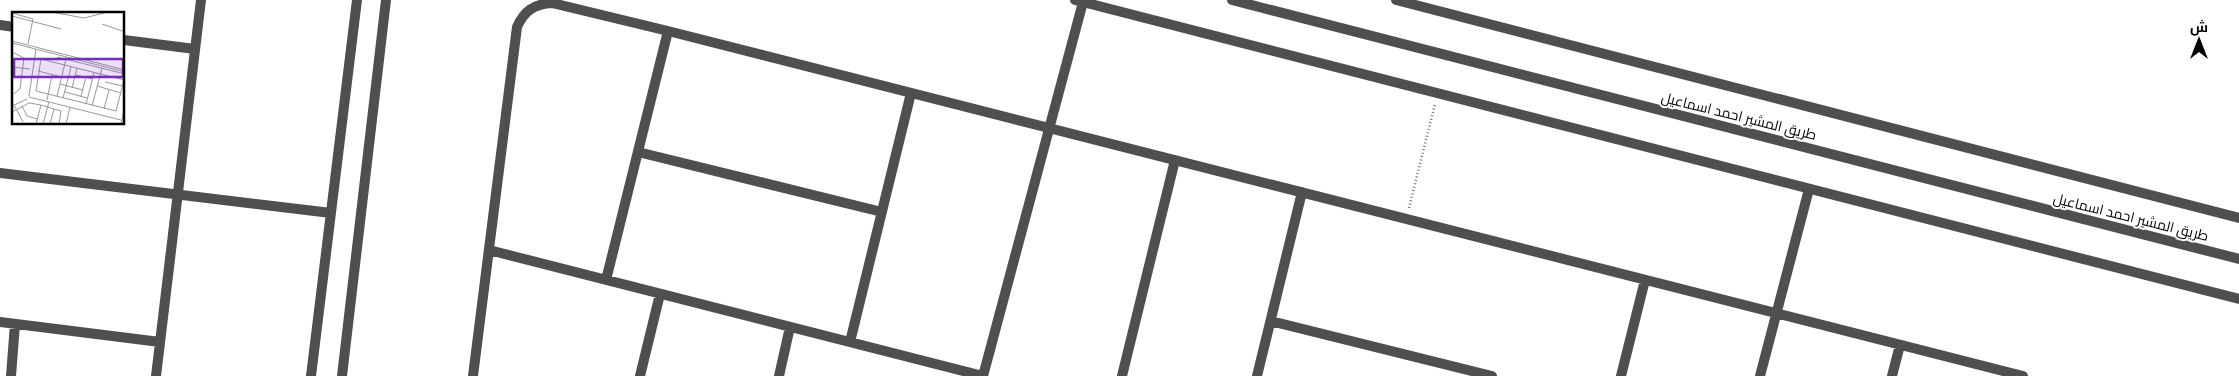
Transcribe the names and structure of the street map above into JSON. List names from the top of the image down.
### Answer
{
  "streets": {
    "street": ["طريق المشير احمد اسماعيل"]
  },
  "north": "top"
}
